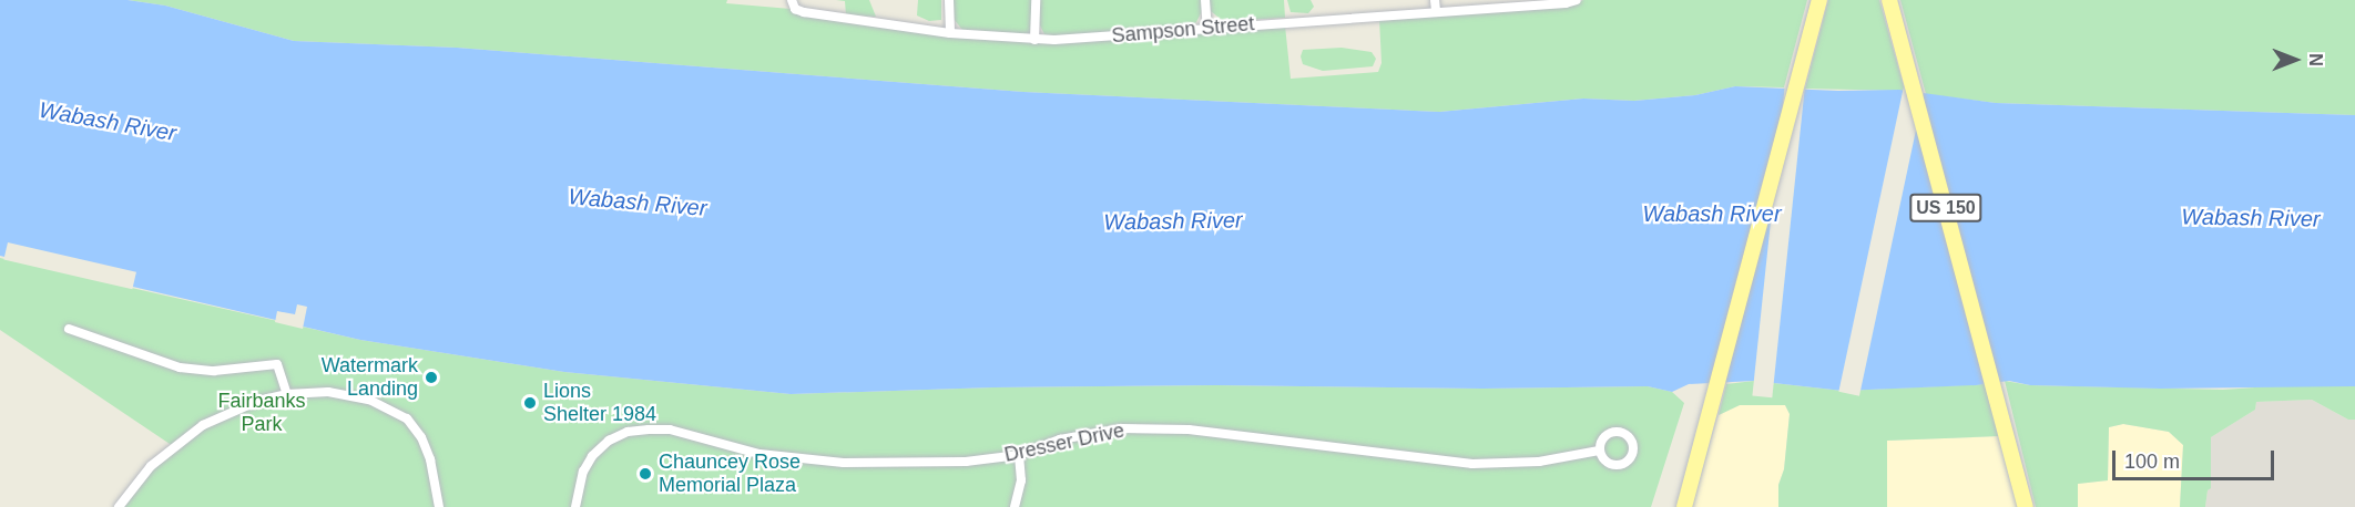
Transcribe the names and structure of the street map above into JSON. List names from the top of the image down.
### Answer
{
  "streets": {
    "main road": ["US 150"],
    "street": ["Sampson Street", "Dresser Drive"]
  },
  "water": ["Wabash River"],
  "parks": ["Fairbanks Park"],
  "places": ["Watermark Landing", "Lions Shelter 1984", "Chauncey Rose Memorial Plaza"],
  "scale_bar": "100 m",
  "north": "right"
}
